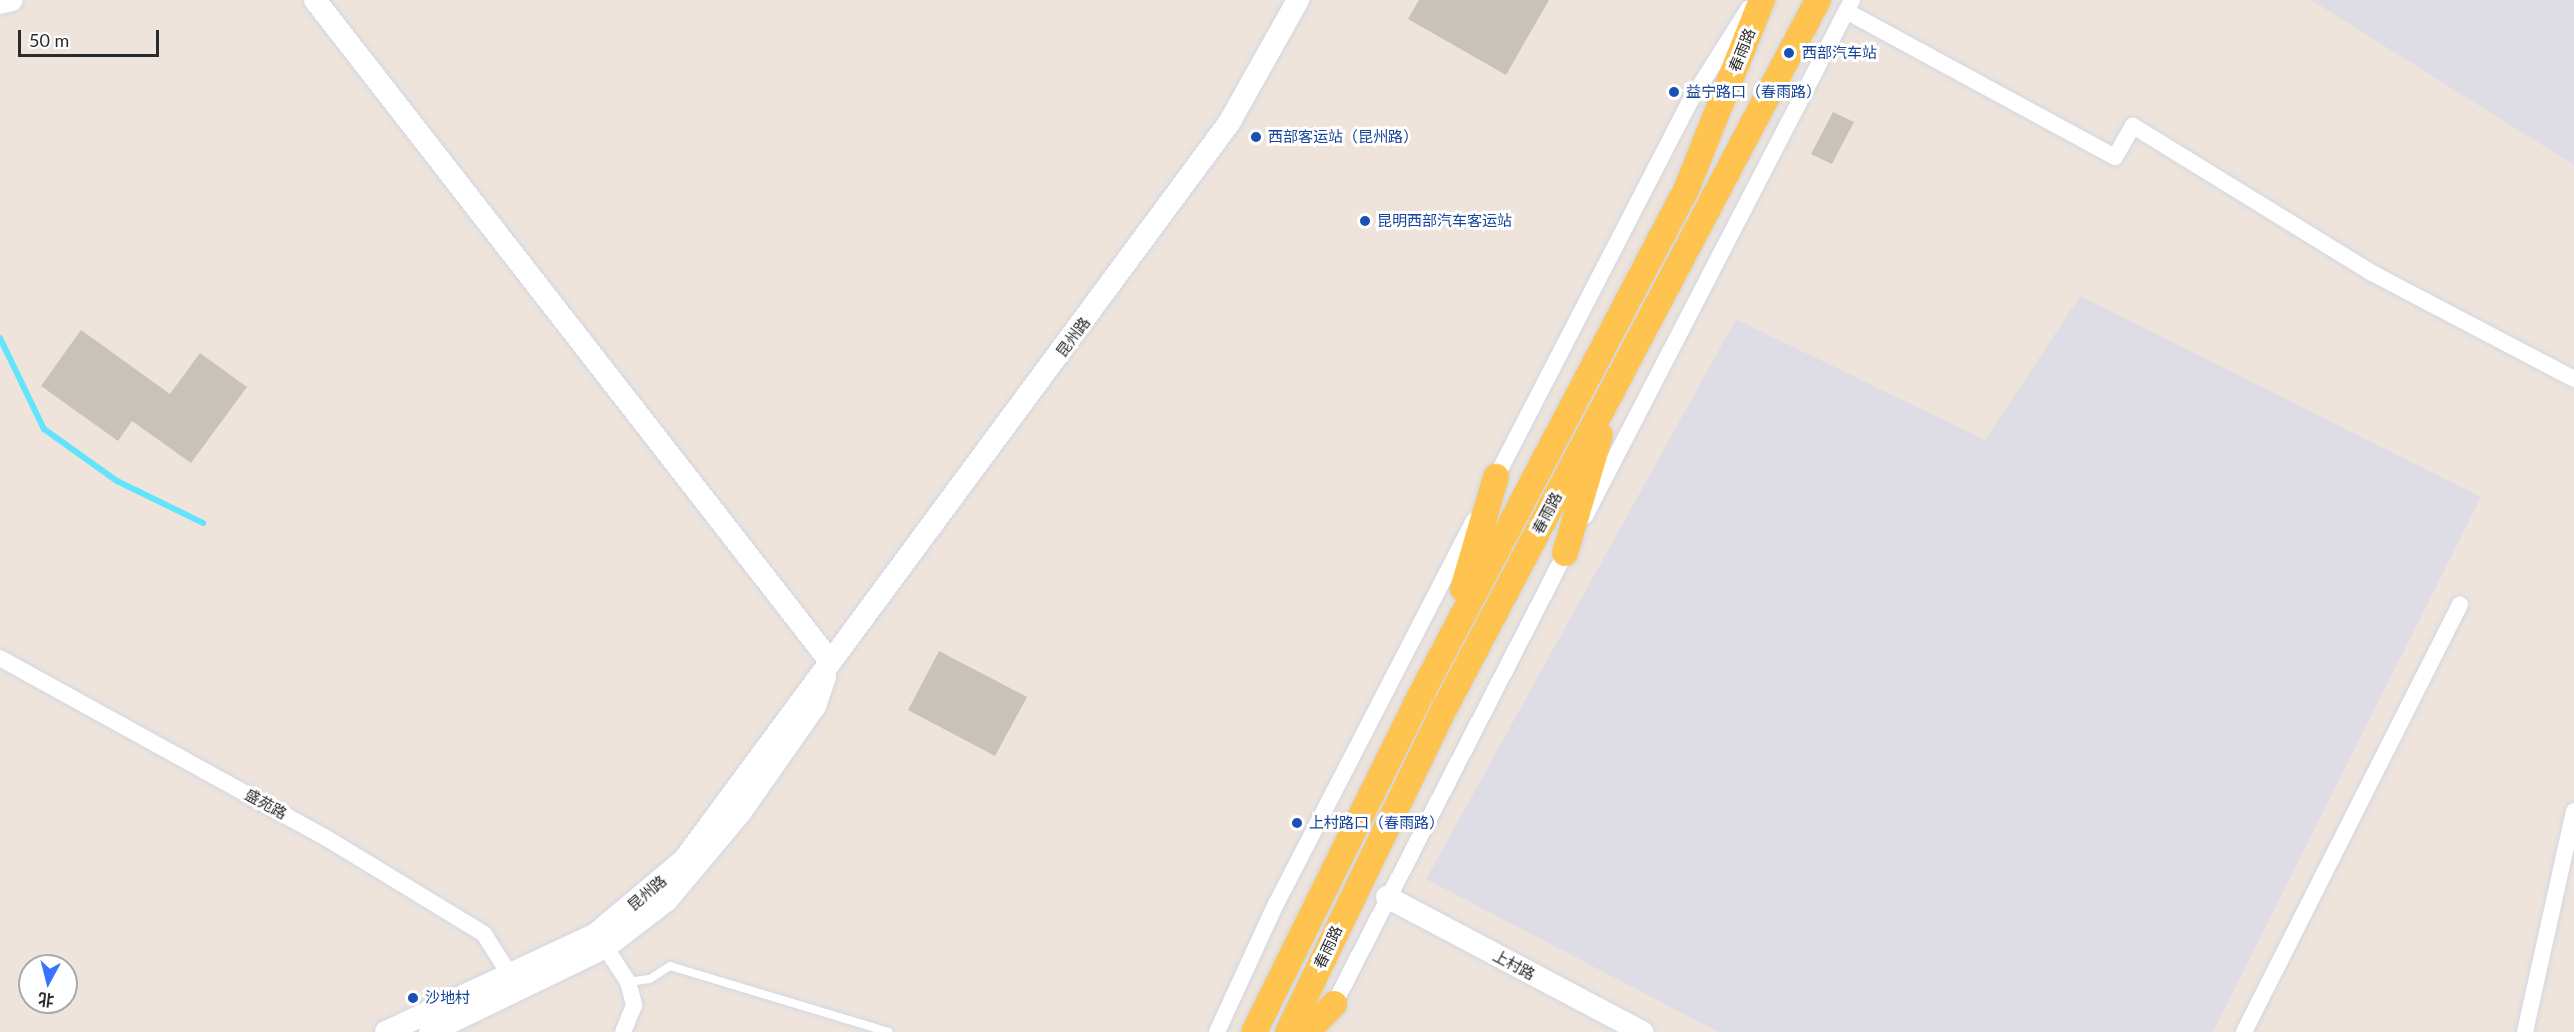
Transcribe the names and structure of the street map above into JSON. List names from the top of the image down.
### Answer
{
  "streets": {
    "main road": ["春雨路", "昆州路", "上村路"],
    "street": ["盛苑路"]
  },
  "crossings": [
    ["昆州路", "盛苑路"]
  ],
  "places": [
    "西部汽车站",
    "益宁路口（春雨路）",
    "西部客运站（昆州路）",
    "昆明西部汽车客运站",
    "上村路口（春雨路）",
    "沙地村"
  ],
  "scale_bar": "50 m",
  "north": "bottom"
}
